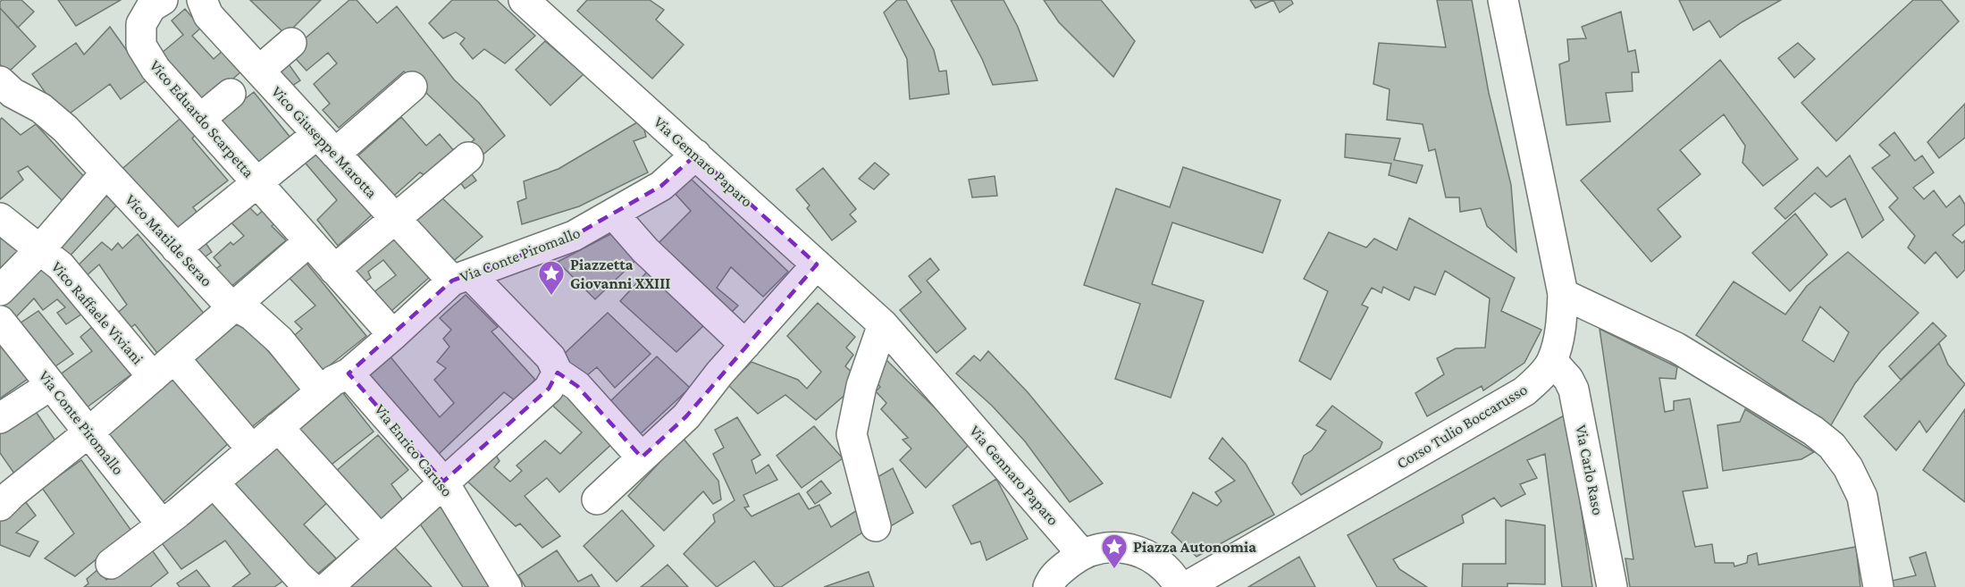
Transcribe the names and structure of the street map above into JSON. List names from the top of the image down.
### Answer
{
  "streets": {
    "street": [
      "Vico Eduardo Scarpetta",
      "Vico Giuseppe Marotta",
      "Via Gennaro Paparo",
      "Vico Matilde Serao",
      "Via Conte Piromallo",
      "Vico Raffaele Viviani",
      "Corso Tulio Boccarusso",
      "Via Enrico Caruso",
      "Via Carlo Raso"
    ]
  },
  "crossings": [
    ["Vico Eduardo Scarpetta", "Vico Giuseppe Marotta"],
    ["Vico Eduardo Scarpetta", "Vico Matilde Serao"],
    ["Vico Eduardo Scarpetta", "Via Conte Piromallo"],
    ["Vico Giuseppe Marotta", "Via Conte Piromallo"],
    ["Via Gennaro Paparo", "Via Conte Piromallo"],
    ["Vico Matilde Serao", "Via Conte Piromallo"],
    ["Vico Matilde Serao", "Vico Raffaele Viviani"],
    ["Via Conte Piromallo", "Via Enrico Caruso"],
    ["Corso Tulio Boccarusso", "Via Carlo Raso"]
  ],
  "places": {
    "place": ["Piazzetta Giovanni XXIII", "Piazza Autonomia"]
  }
}
